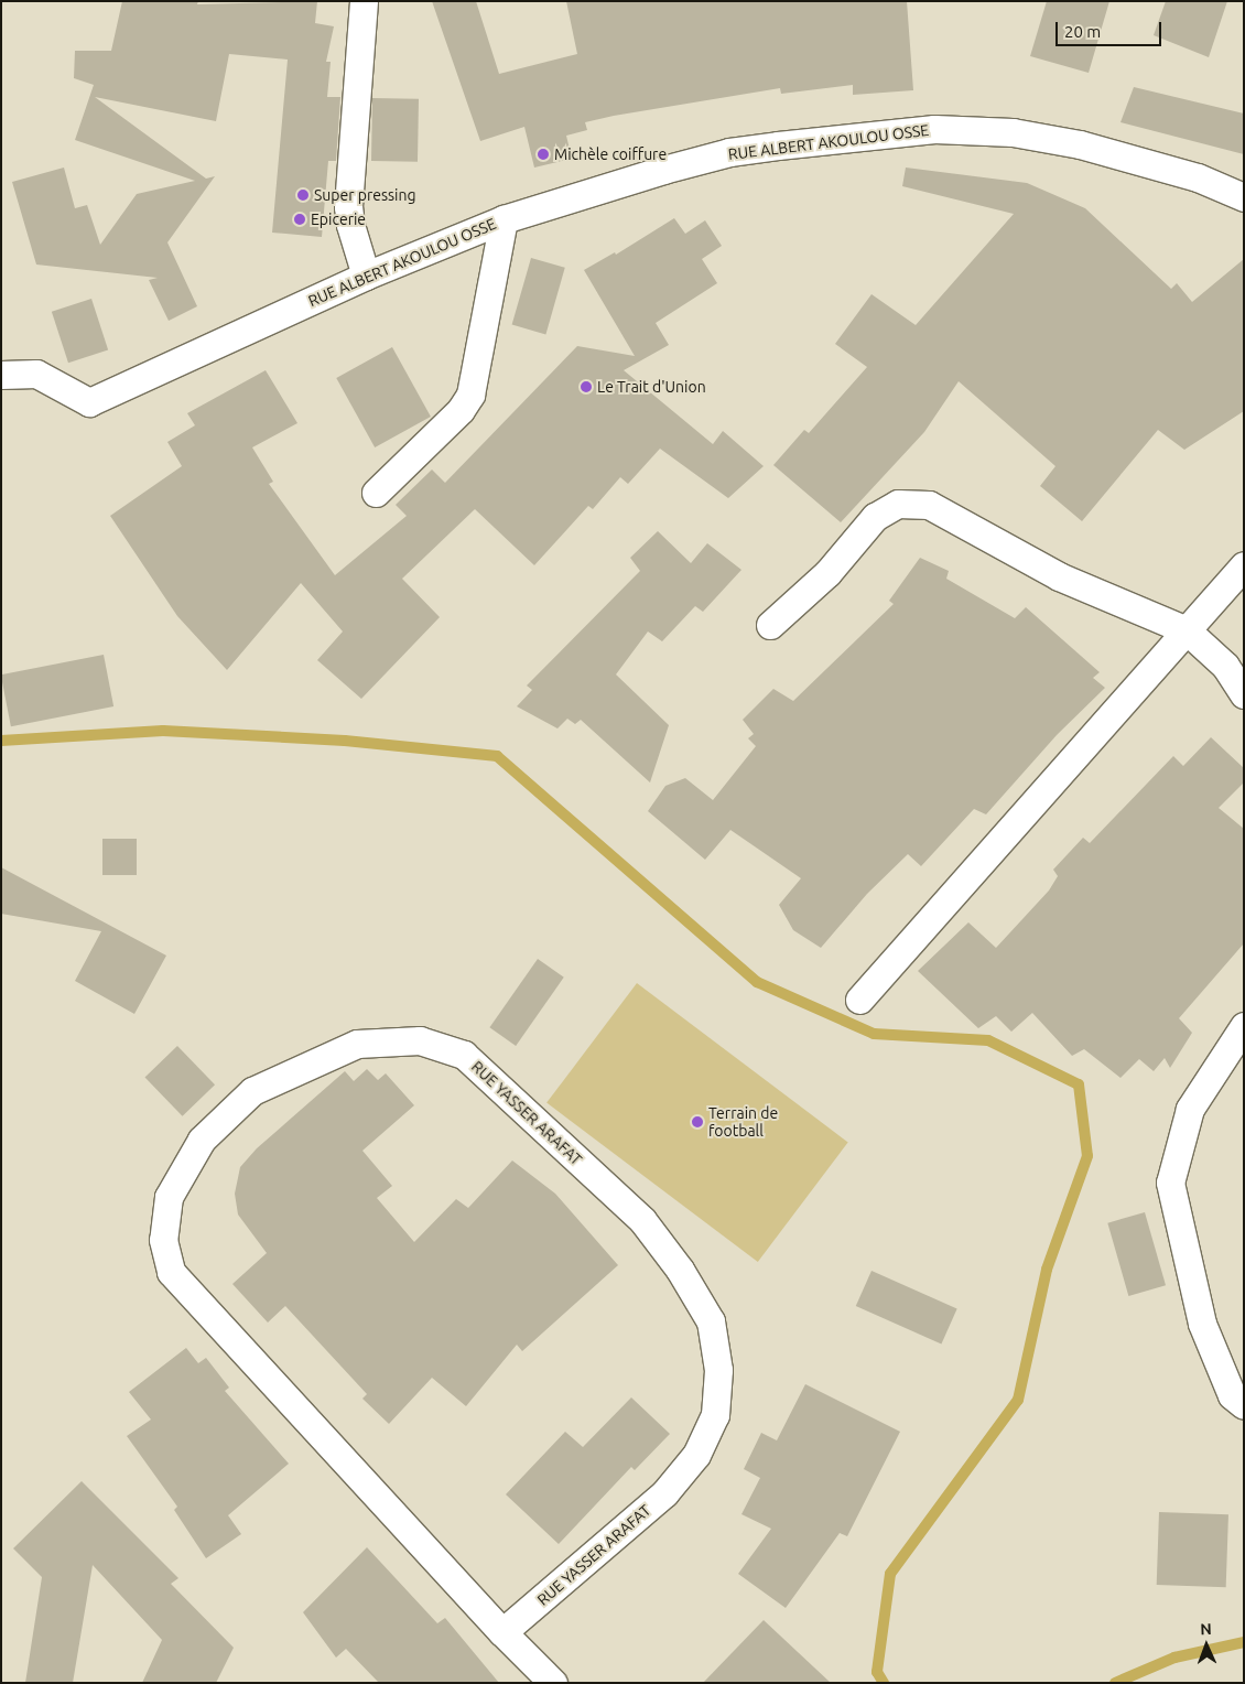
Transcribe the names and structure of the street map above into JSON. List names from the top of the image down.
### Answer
{
  "streets": {
    "street": ["RUE ALBERT AKOULOU OSSE", "RUE YASSER ARAFAT"]
  },
  "places": [
    "Michèle coiffure",
    "Super pressing",
    "Epicerie",
    "Le Trait d'Union",
    "Terrain de football"
  ],
  "scale_bar": "20 m",
  "north": "top"
}
